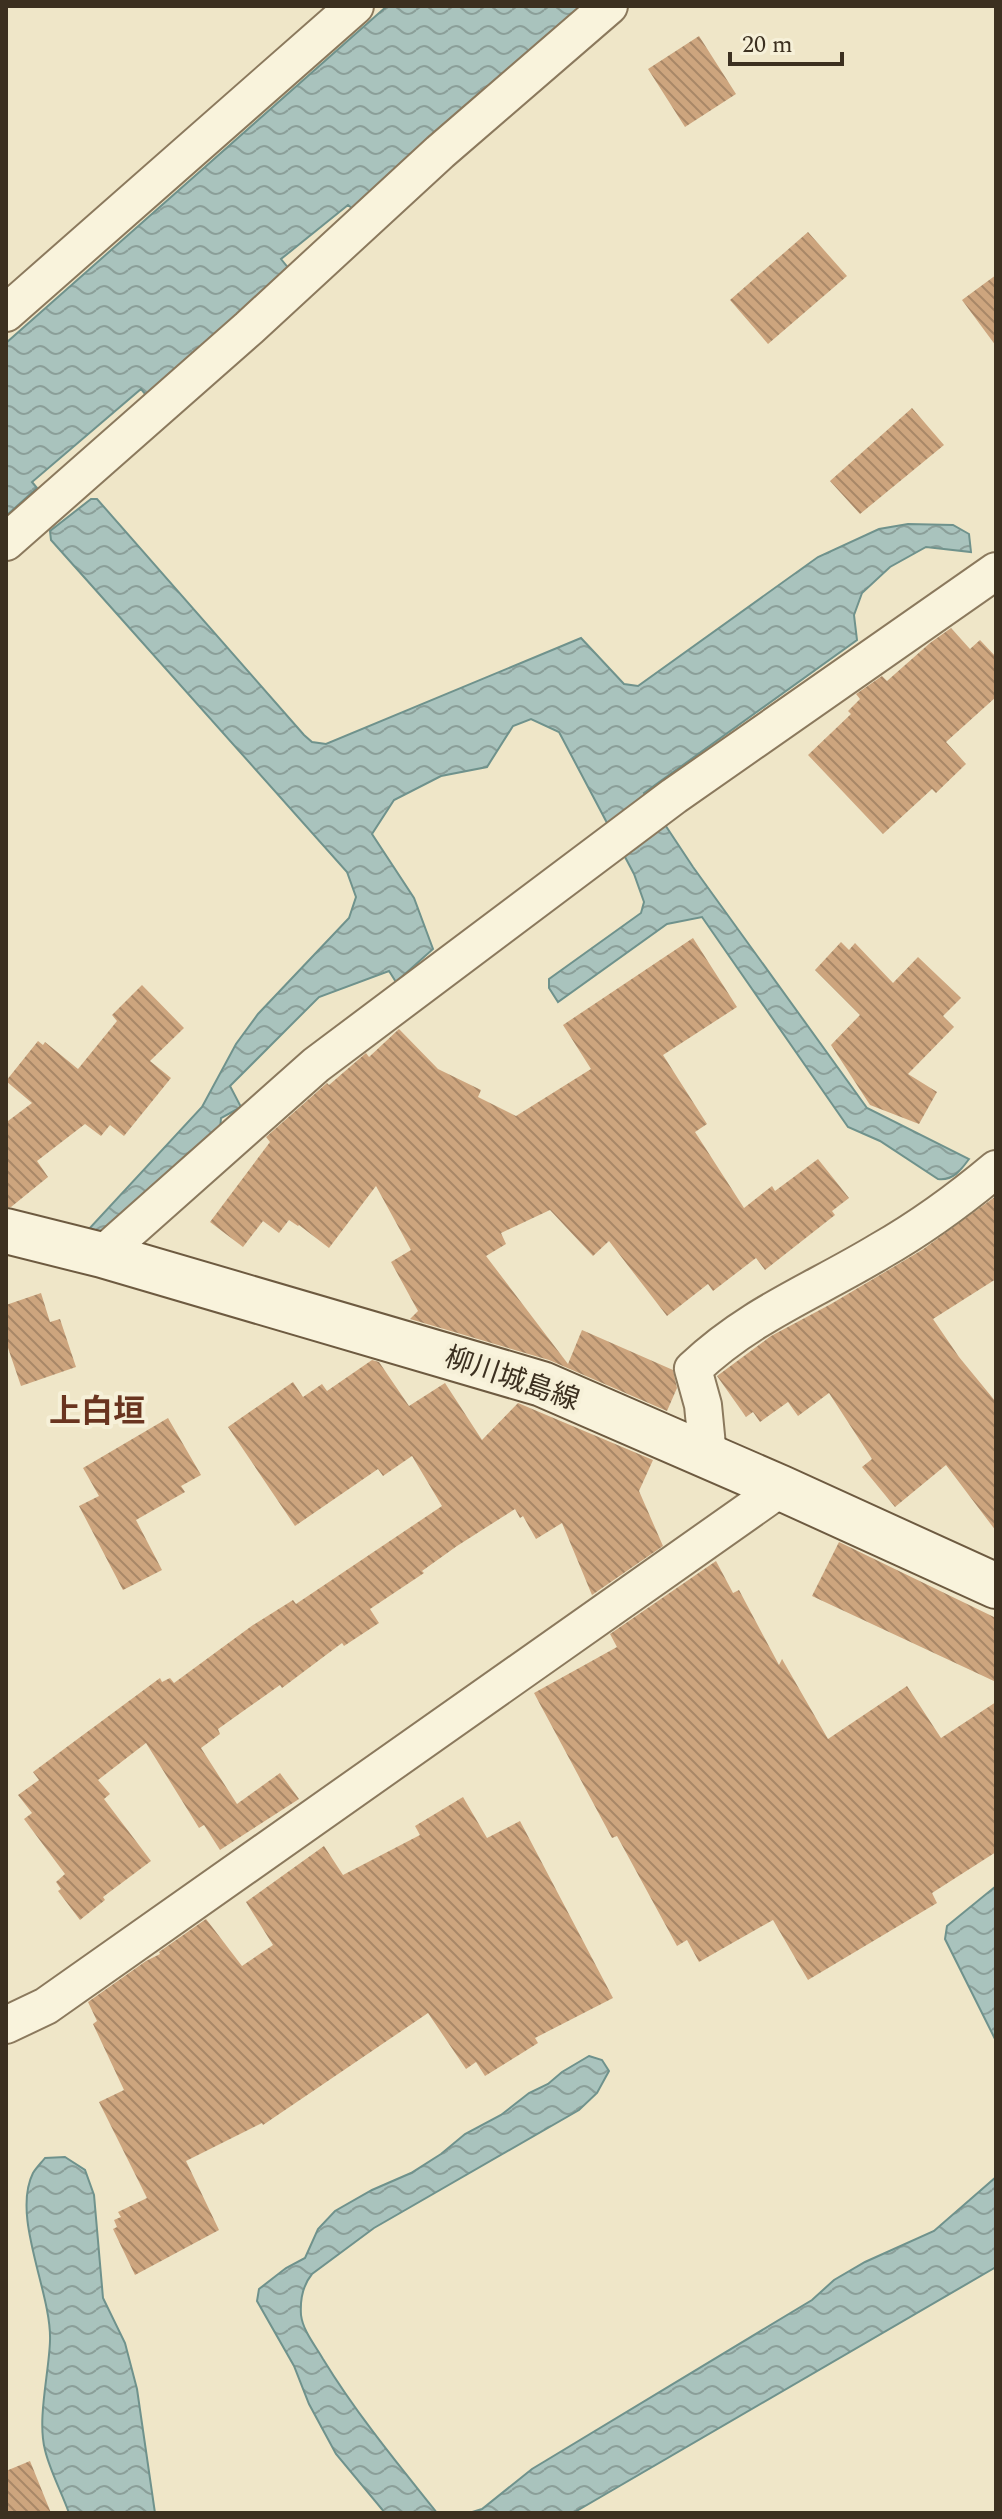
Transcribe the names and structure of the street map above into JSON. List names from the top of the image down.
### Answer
{
  "streets": {
    "main road": ["柳川城島線"]
  },
  "districts": ["上白垣"],
  "scale_bar": "20 m"
}
